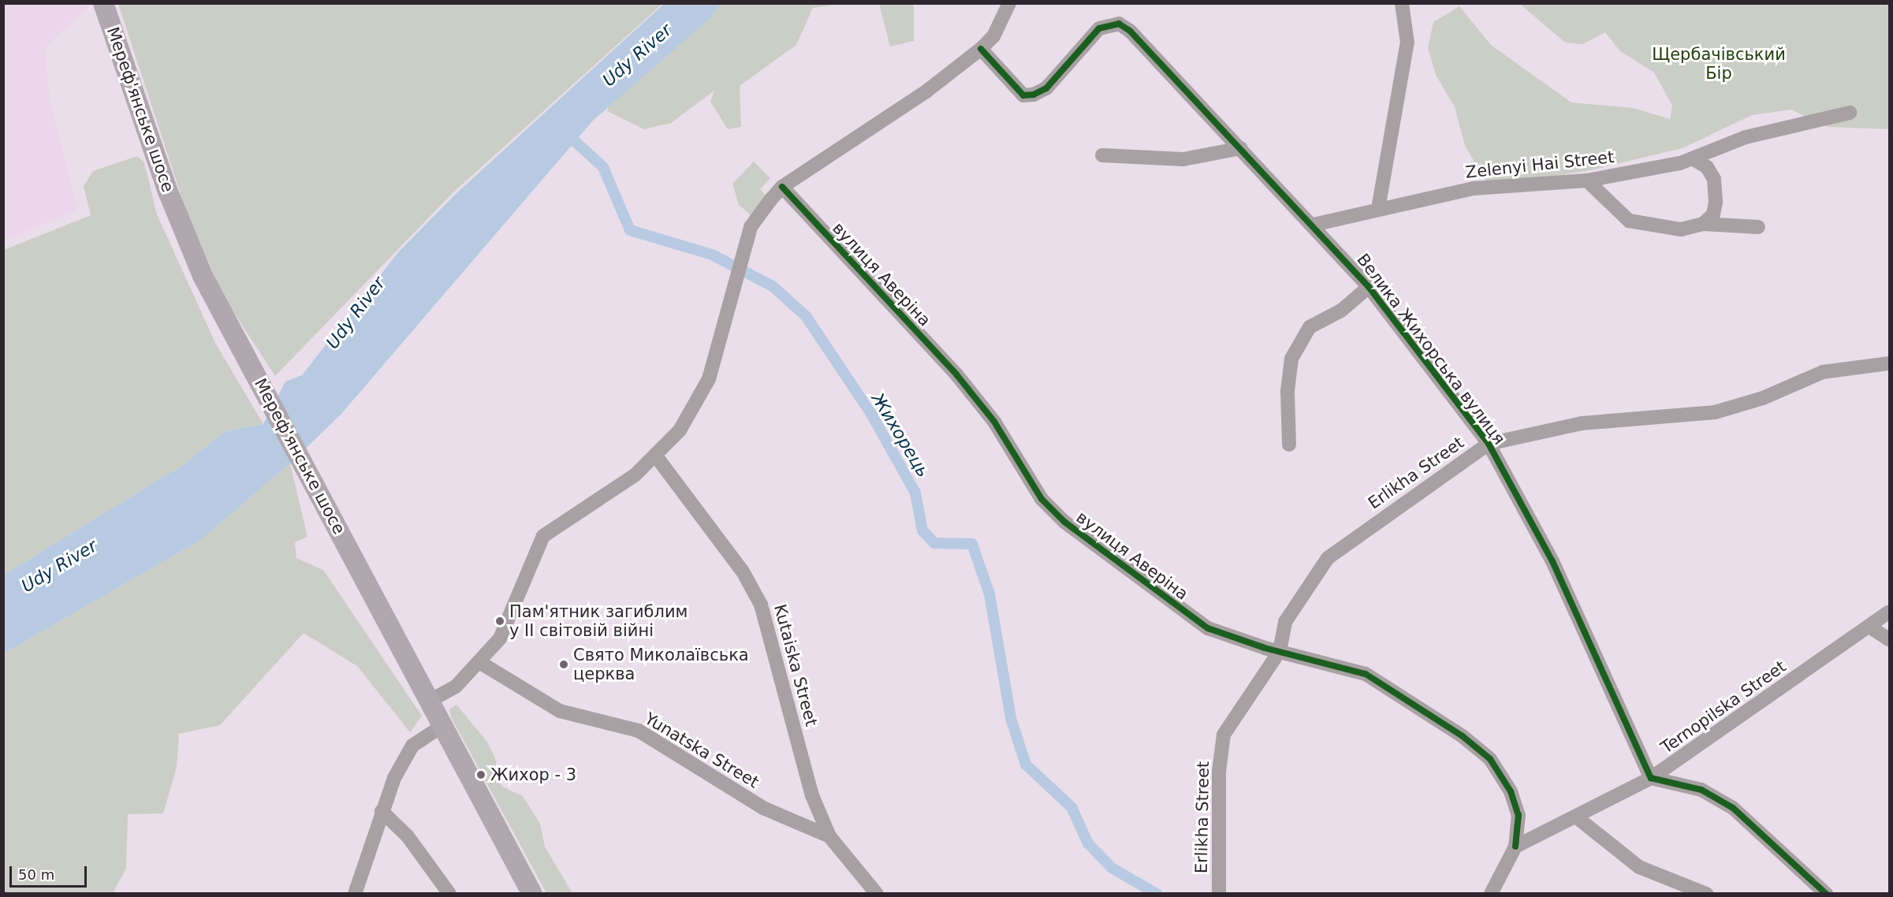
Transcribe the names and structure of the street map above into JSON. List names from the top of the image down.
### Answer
{
  "streets": {
    "highway": ["Мереф'янське шосе"],
    "street": [
      "Zelenyi Hai Street",
      "вулиця Аверіна",
      "Велика Жихорська вулиця",
      "Erlikha Street",
      "Kutaiska Street",
      "Ternopilska Street",
      "Yunatska Street"
    ]
  },
  "crossings": [
    ["Zelenyi Hai Street", "Велика Жихорська вулиця"],
    ["вулиця Аверіна", "Erlikha Street"],
    ["вулиця Аверіна", "Ternopilska Street"],
    ["Велика Жихорська вулиця", "Erlikha Street"],
    ["Велика Жихорська вулиця", "Ternopilska Street"],
    ["Kutaiska Street", "Yunatska Street"]
  ],
  "water": ["Udy River", "Жихорець"],
  "parks": ["Щербачівський Бір"],
  "places": ["Пам'ятник загиблим у II світовій війні", "Свято Миколаївська церква", "Жихор - 3"],
  "scale_bar": "50 m"
}
